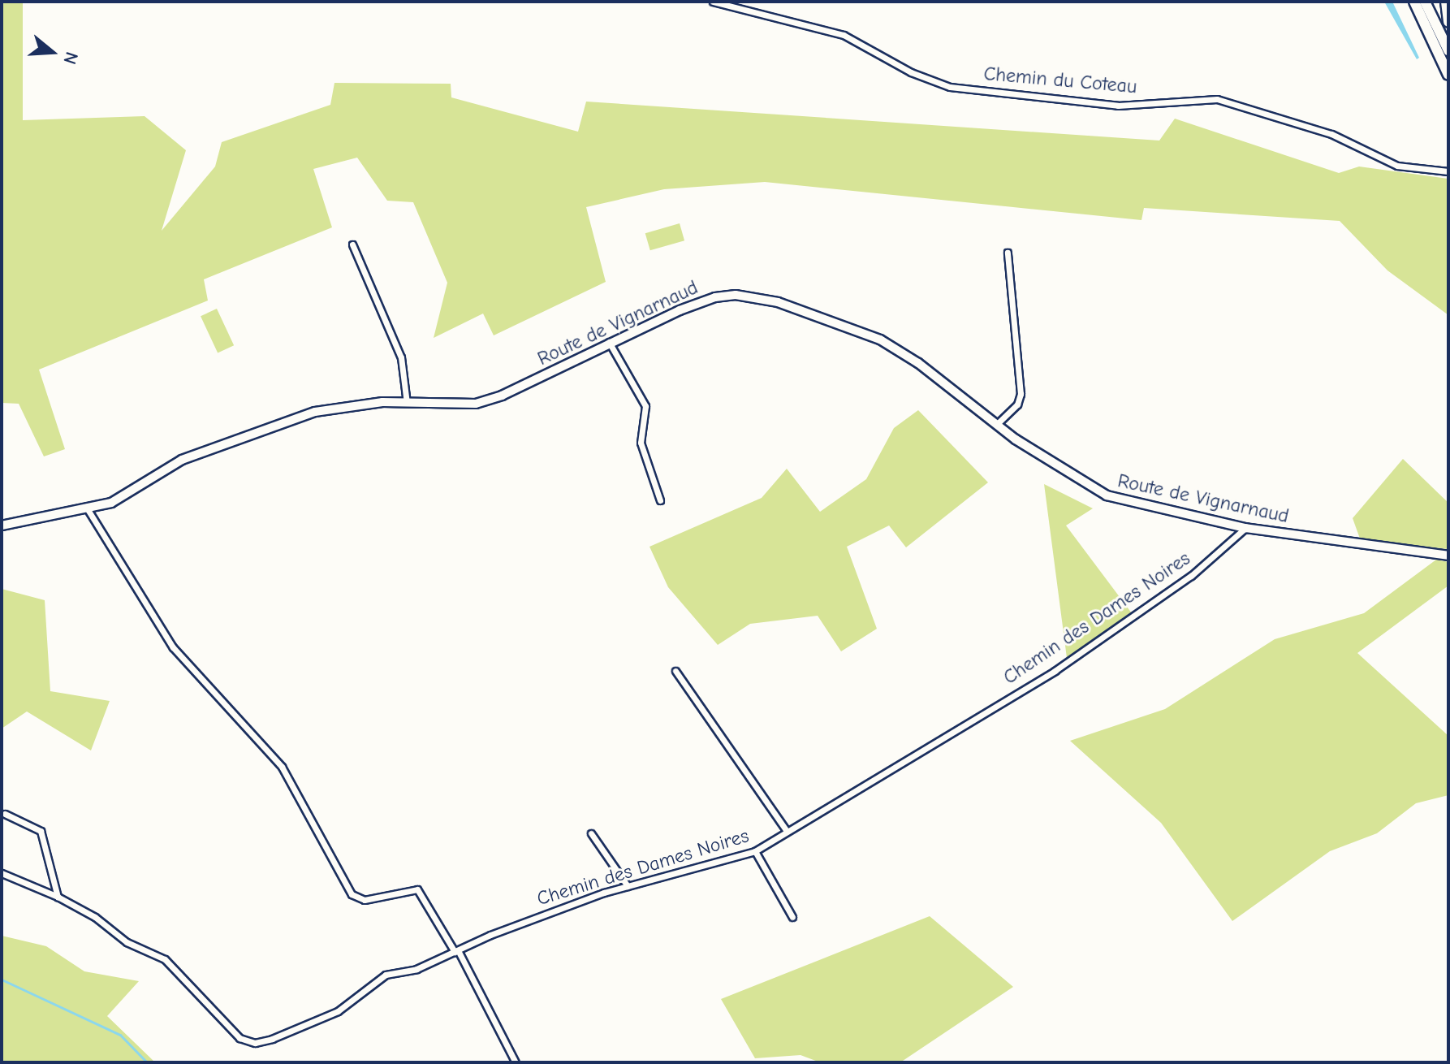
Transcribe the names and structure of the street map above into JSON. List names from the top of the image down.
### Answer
{
  "streets": {
    "street": ["Chemin du Coteau", "Route de Vignarnaud", "Chemin des Dames Noires"]
  },
  "crossings": [
    ["Route de Vignarnaud", "Chemin des Dames Noires"]
  ],
  "north": "right"
}
